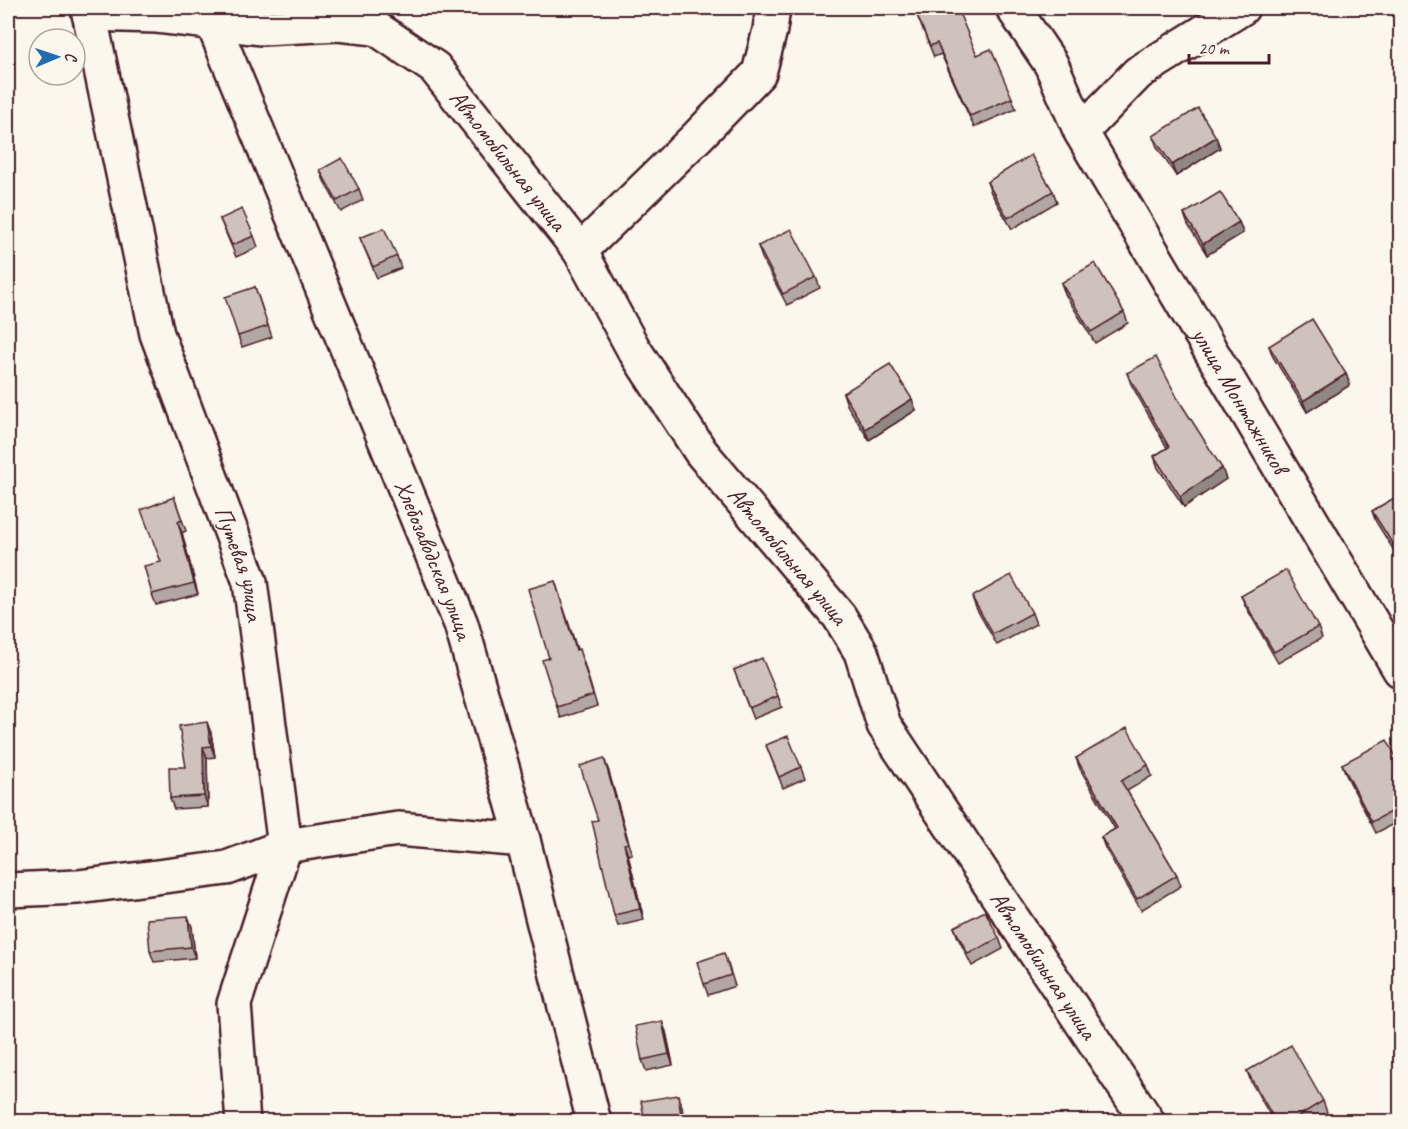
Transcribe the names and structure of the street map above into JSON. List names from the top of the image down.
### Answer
{
  "streets": {
    "street": [
      "Автомобильная улица",
      "улица Монтажников",
      "Хлебозаводская улица",
      "Путевая улица"
    ]
  },
  "scale_bar": "20 m",
  "north": "right"
}
